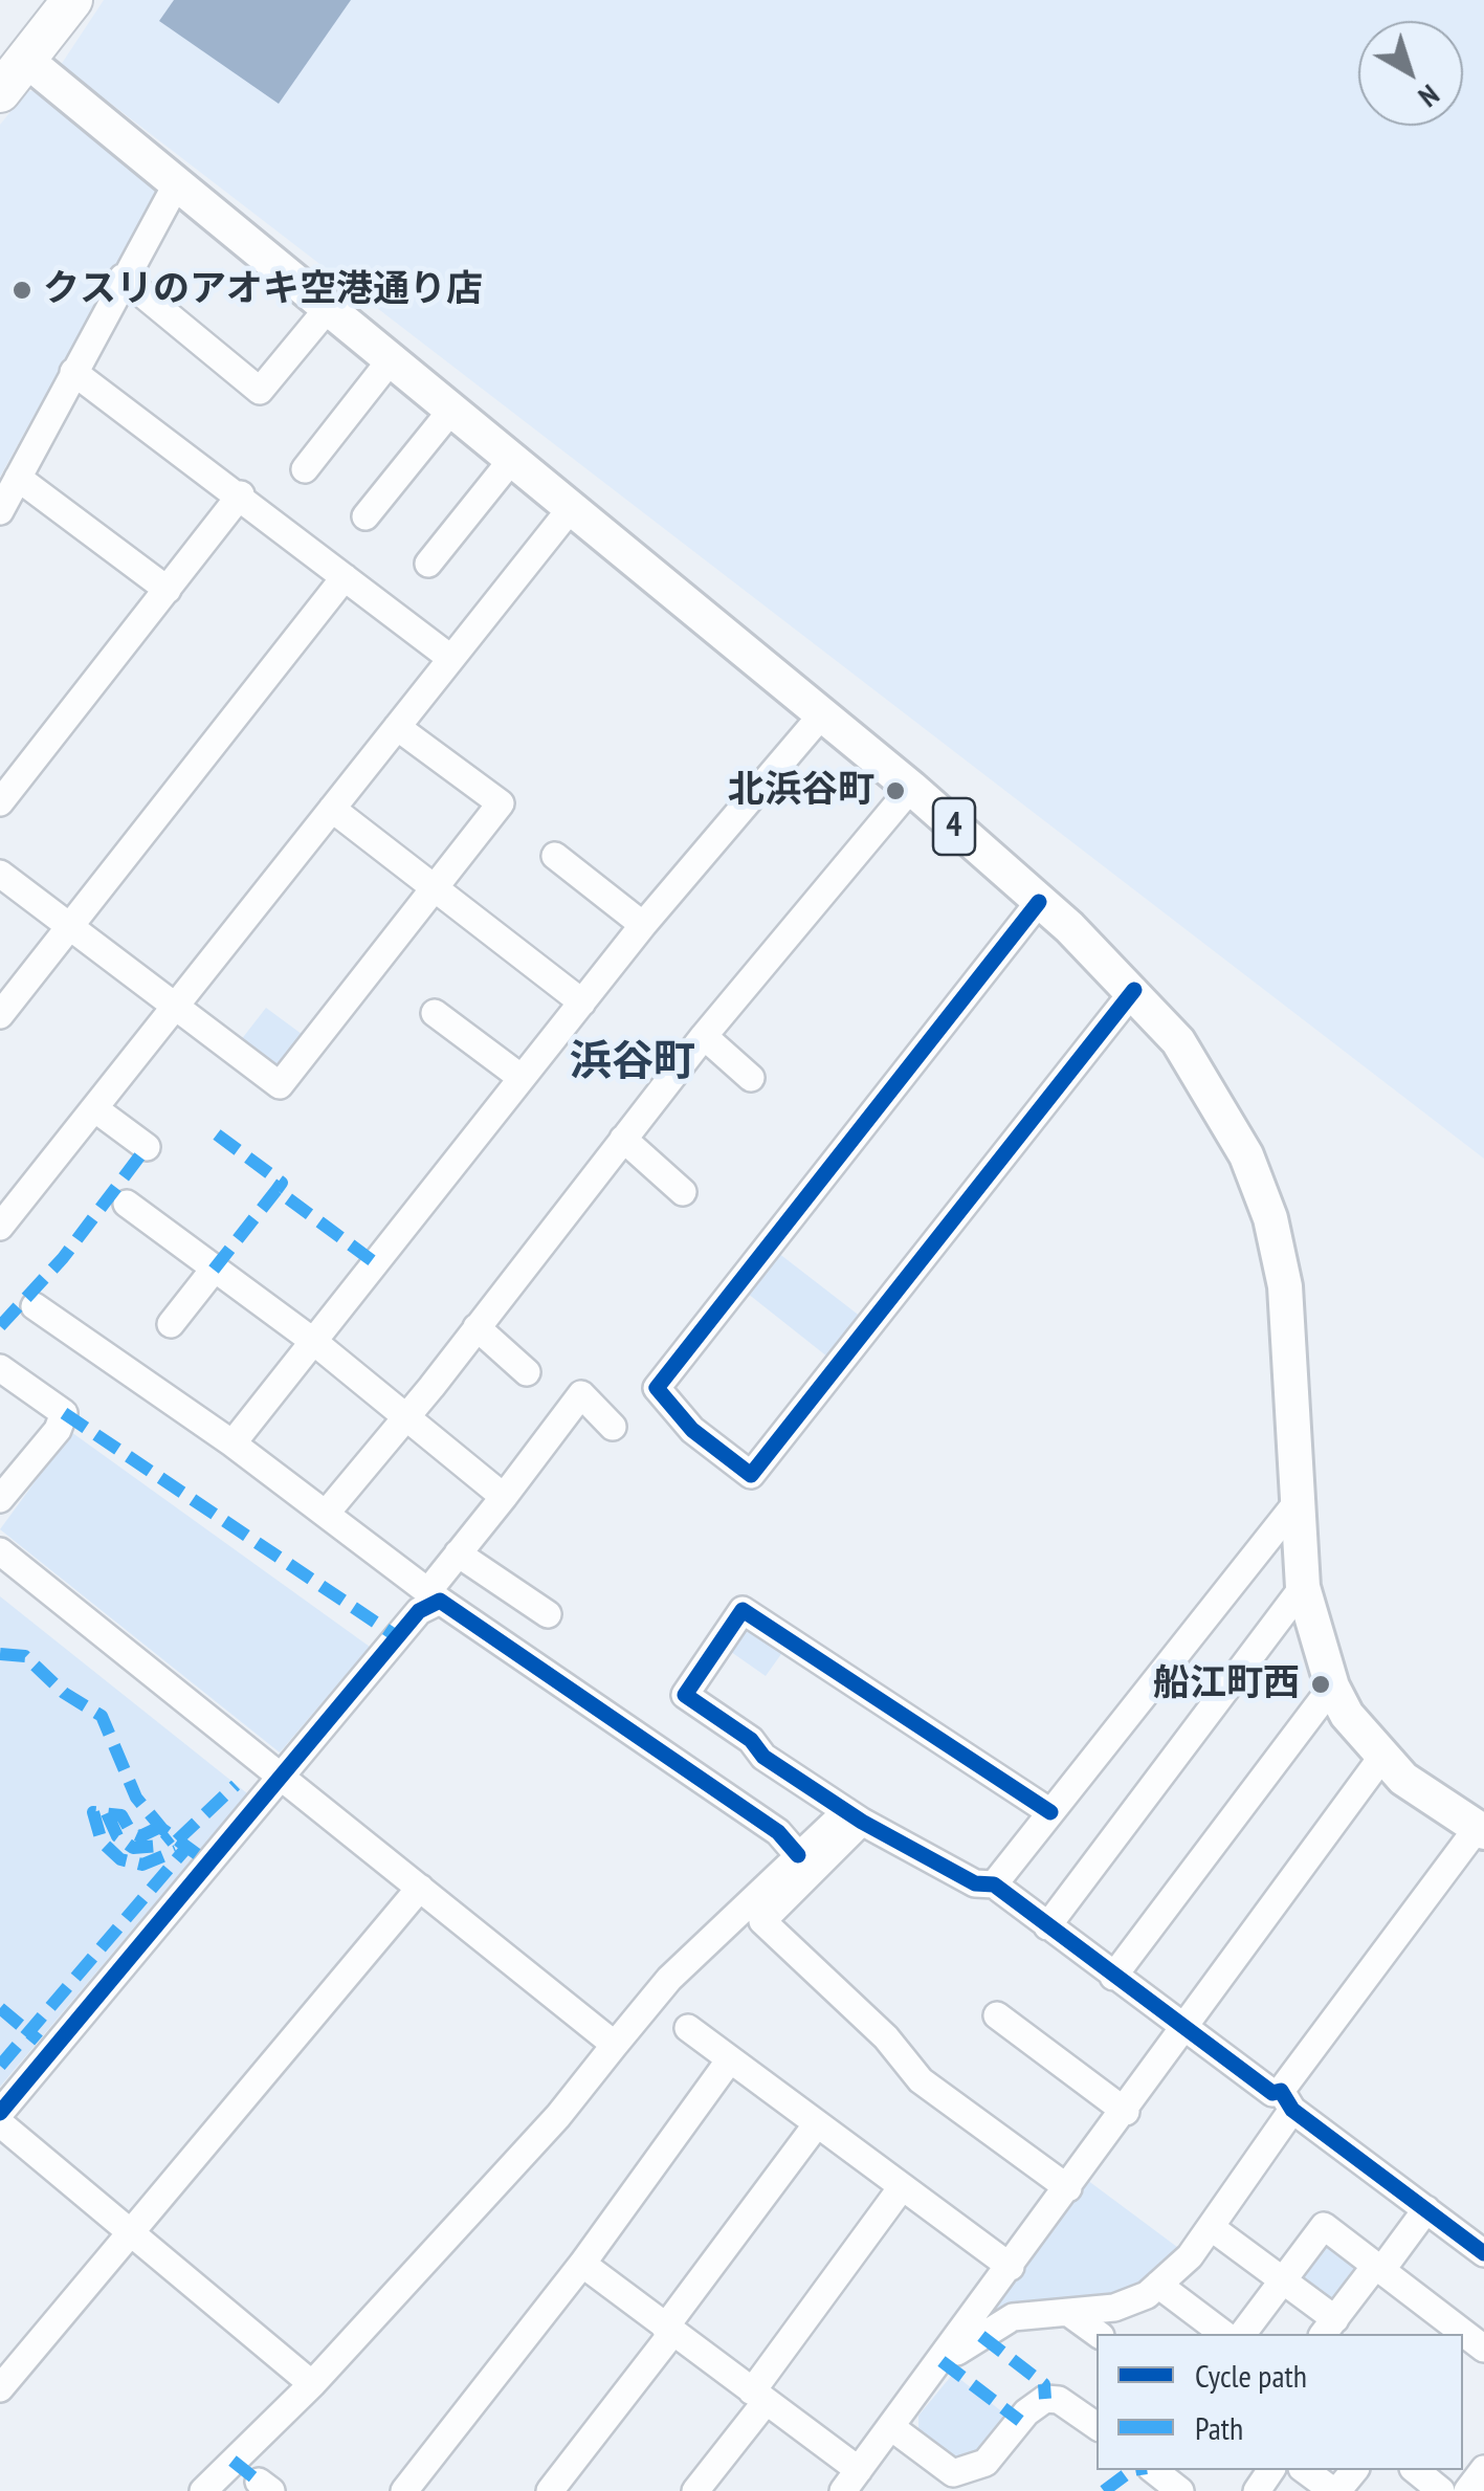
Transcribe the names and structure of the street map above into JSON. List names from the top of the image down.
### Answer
{
  "streets": {
    "main road": ["4"]
  },
  "districts": ["浜谷町"],
  "places": ["クスリのアオキ空港通り店", "北浜谷町", "船江町西"],
  "legend": ["Cycle path", "Path"],
  "north": "bottom right"
}
